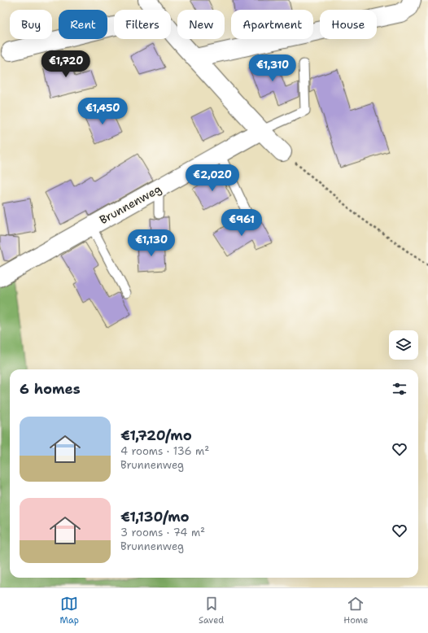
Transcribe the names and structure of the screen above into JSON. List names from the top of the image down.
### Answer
{
  "streets": {
    "street": ["Brunnenweg"]
  },
  "page": {
    "chip": [
      "Buy",
      "Rent",
      "Filters",
      "New",
      "Apartment",
      "House"
    ],
    "price": [
      "€1,720",
      "€1,310",
      "€1,450",
      "€2,020",
      "€961",
      "€1,130"
    ],
    "heading": "6 homes",
    "list": [
      {
        "name": "€1,720/mo",
        "note": "4 rooms · 136 m² · Brunnenweg"
      },
      {
        "name": "€1,130/mo",
        "note": "3 rooms · 74 m² · Brunnenweg"
      }
    ],
    "tabs": ["Map", "Saved", "Home"]
  }
}
